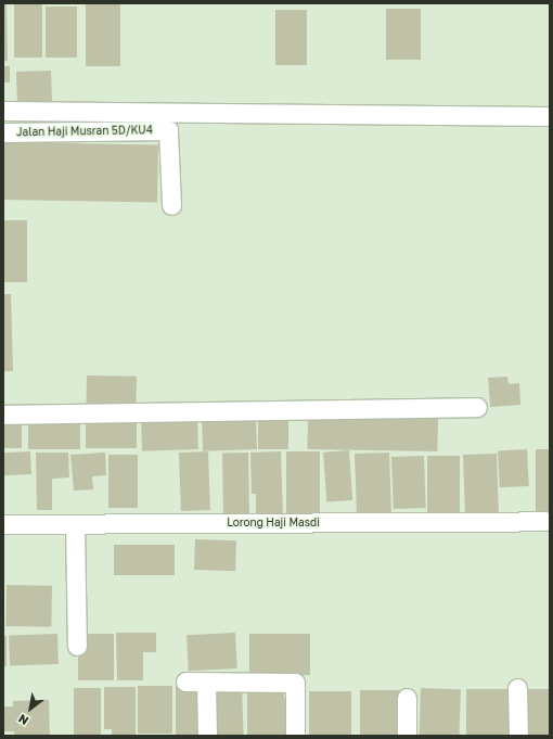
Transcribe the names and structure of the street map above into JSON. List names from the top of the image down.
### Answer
{
  "streets": {
    "street": ["Jalan Haji Musran 5D/KU4", "Lorong Haji Masdi"]
  },
  "north": "bottom left"
}
